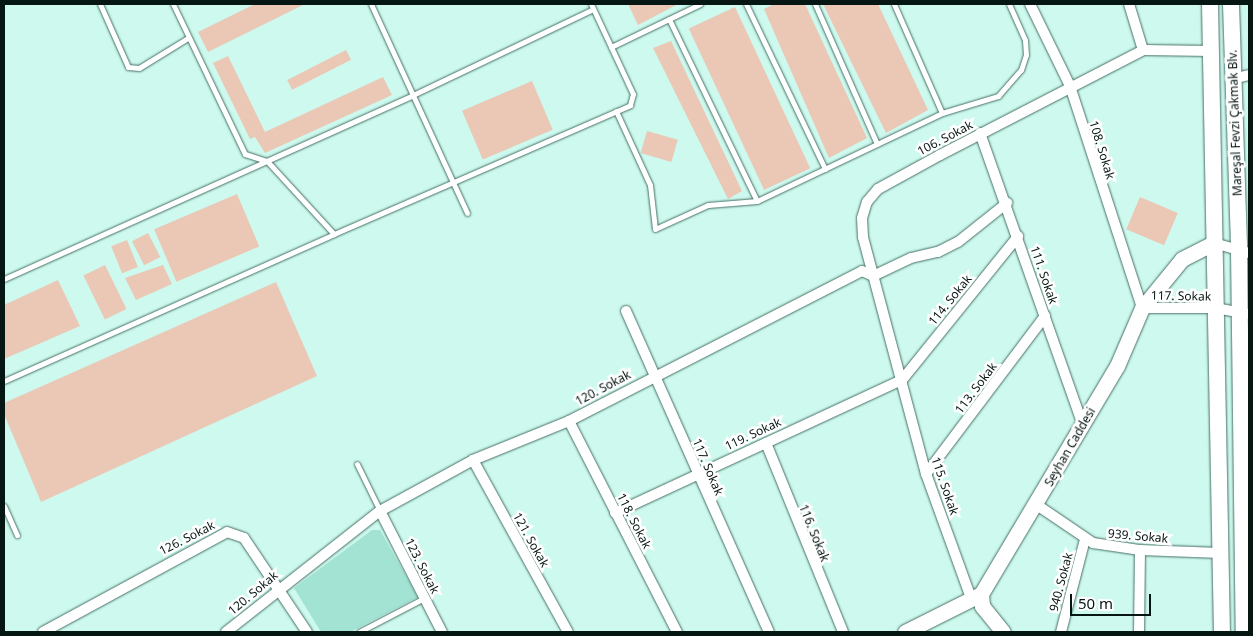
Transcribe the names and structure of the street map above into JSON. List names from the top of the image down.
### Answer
{
  "streets": {
    "main road": ["Mareşal Fevzi Çakmak Blv.", "Seyhan Caddesi"],
    "street": [
      "106. Sokak",
      "108. Sokak",
      "111. Sokak",
      "117. Sokak",
      "114. Sokak",
      "120. Sokak",
      "113. Sokak",
      "119. Sokak",
      "115. Sokak",
      "118. Sokak",
      "116. Sokak",
      "939. Sokak",
      "126. Sokak",
      "121. Sokak",
      "123. Sokak",
      "940. Sokak"
    ]
  },
  "crossings": [
    ["Mareşal Fevzi Çakmak Blv.", "106. Sokak"],
    ["Mareşal Fevzi Çakmak Blv.", "117. Sokak"],
    ["Mareşal Fevzi Çakmak Blv.", "Seyhan Caddesi"],
    ["Mareşal Fevzi Çakmak Blv.", "939. Sokak"],
    ["106. Sokak", "108. Sokak"],
    ["106. Sokak", "111. Sokak"],
    ["106. Sokak", "114. Sokak"],
    ["106. Sokak", "120. Sokak"],
    ["106. Sokak", "119. Sokak"],
    ["106. Sokak", "115. Sokak"],
    ["108. Sokak", "117. Sokak"],
    ["108. Sokak", "Seyhan Caddesi"],
    ["111. Sokak", "114. Sokak"],
    ["111. Sokak", "120. Sokak"],
    ["111. Sokak", "113. Sokak"],
    ["111. Sokak", "Seyhan Caddesi"],
    ["117. Sokak", "120. Sokak"],
    ["117. Sokak", "119. Sokak"],
    ["117. Sokak", "Seyhan Caddesi"],
    ["114. Sokak", "119. Sokak"],
    ["114. Sokak", "115. Sokak"],
    ["120. Sokak", "118. Sokak"],
    ["120. Sokak", "126. Sokak"],
    ["120. Sokak", "121. Sokak"],
    ["120. Sokak", "123. Sokak"],
    ["113. Sokak", "115. Sokak"],
    ["119. Sokak", "115. Sokak"],
    ["119. Sokak", "118. Sokak"],
    ["119. Sokak", "116. Sokak"],
    ["Seyhan Caddesi", "115. Sokak"],
    ["Seyhan Caddesi", "939. Sokak"],
    ["939. Sokak", "940. Sokak"]
  ],
  "scale_bar": "50 m"
}
